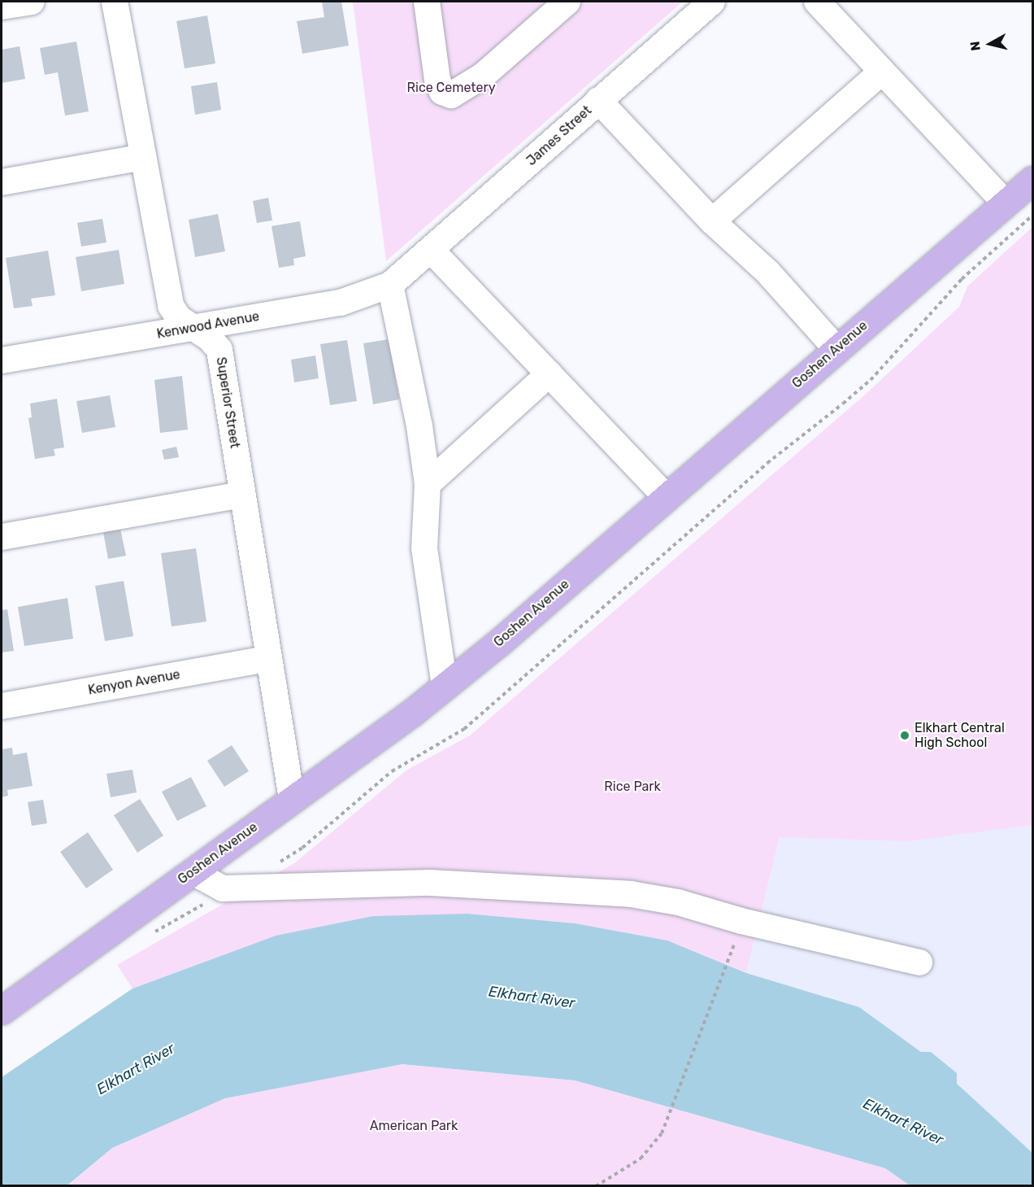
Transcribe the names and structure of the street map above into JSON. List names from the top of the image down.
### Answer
{
  "streets": {
    "main road": ["Goshen Avenue"],
    "street": [
      "James Street",
      "Kenwood Avenue",
      "Superior Street",
      "Kenyon Avenue"
    ]
  },
  "crossings": [
    ["James Street", "Kenwood Avenue"],
    ["Kenwood Avenue", "Superior Street"],
    ["Goshen Avenue", "Superior Street"],
    ["Superior Street", "Kenyon Avenue"]
  ],
  "water": ["Elkhart River"],
  "parks": ["Rice Cemetery", "Rice Park", "American Park"],
  "places": ["Elkhart Central High School"],
  "north": "left"
}
